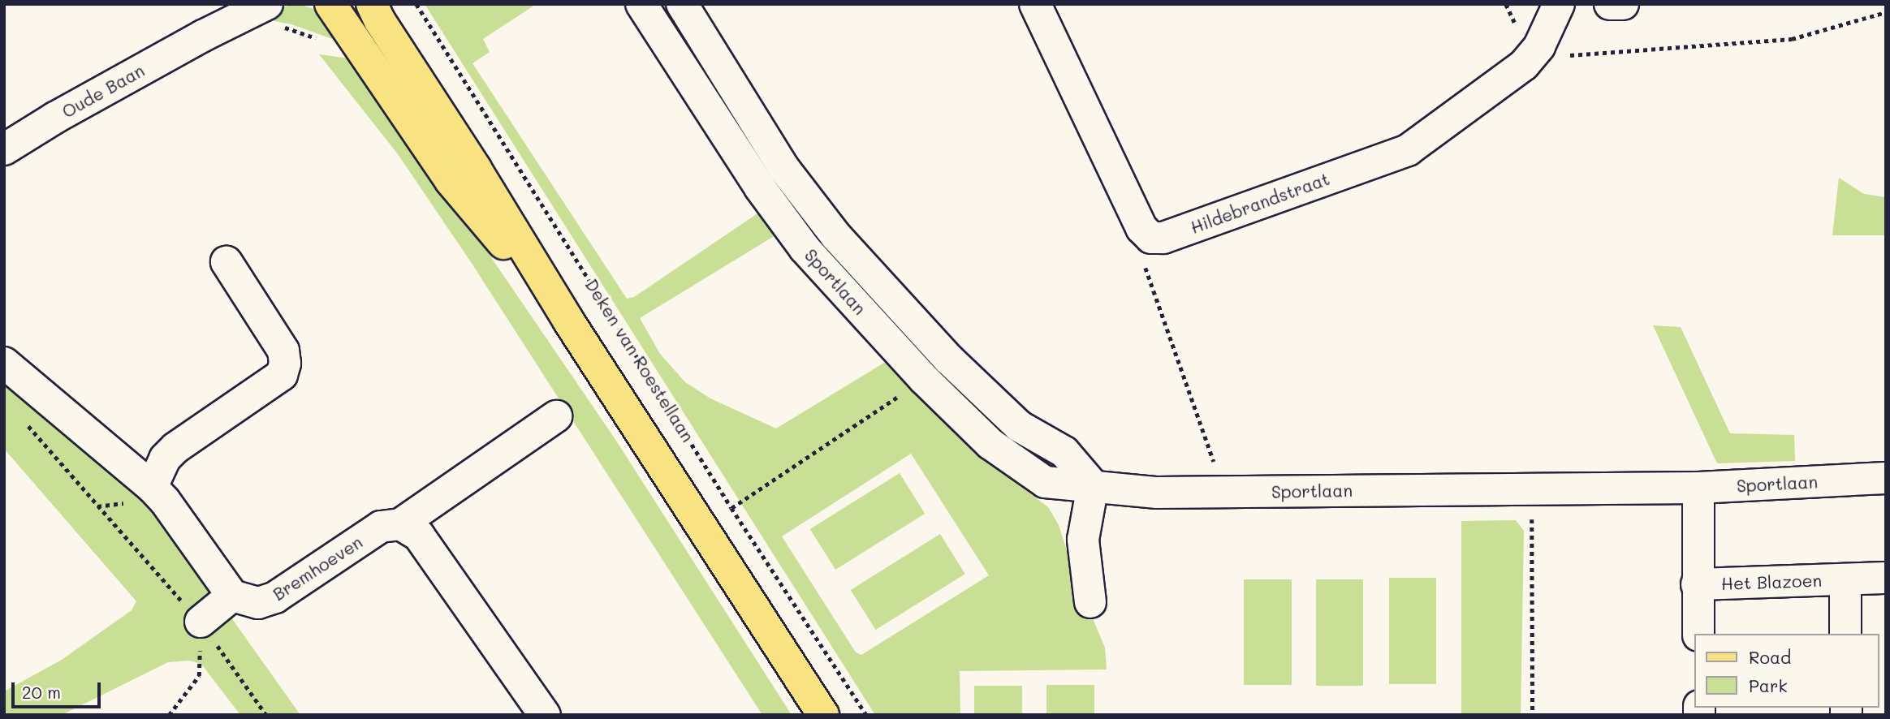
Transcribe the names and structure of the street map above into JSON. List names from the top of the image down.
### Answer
{
  "streets": {
    "street": [
      "Oude Baan",
      "Hildebrandstraat",
      "Sportlaan",
      "Bremhoeven",
      "Het Blazoen"
    ],
    "path": ["Deken van Roestellaan"]
  },
  "crossings": [
    ["Sportlaan", "Het Blazoen"]
  ],
  "legend": ["Road", "Park"],
  "scale_bar": "20 m"
}
